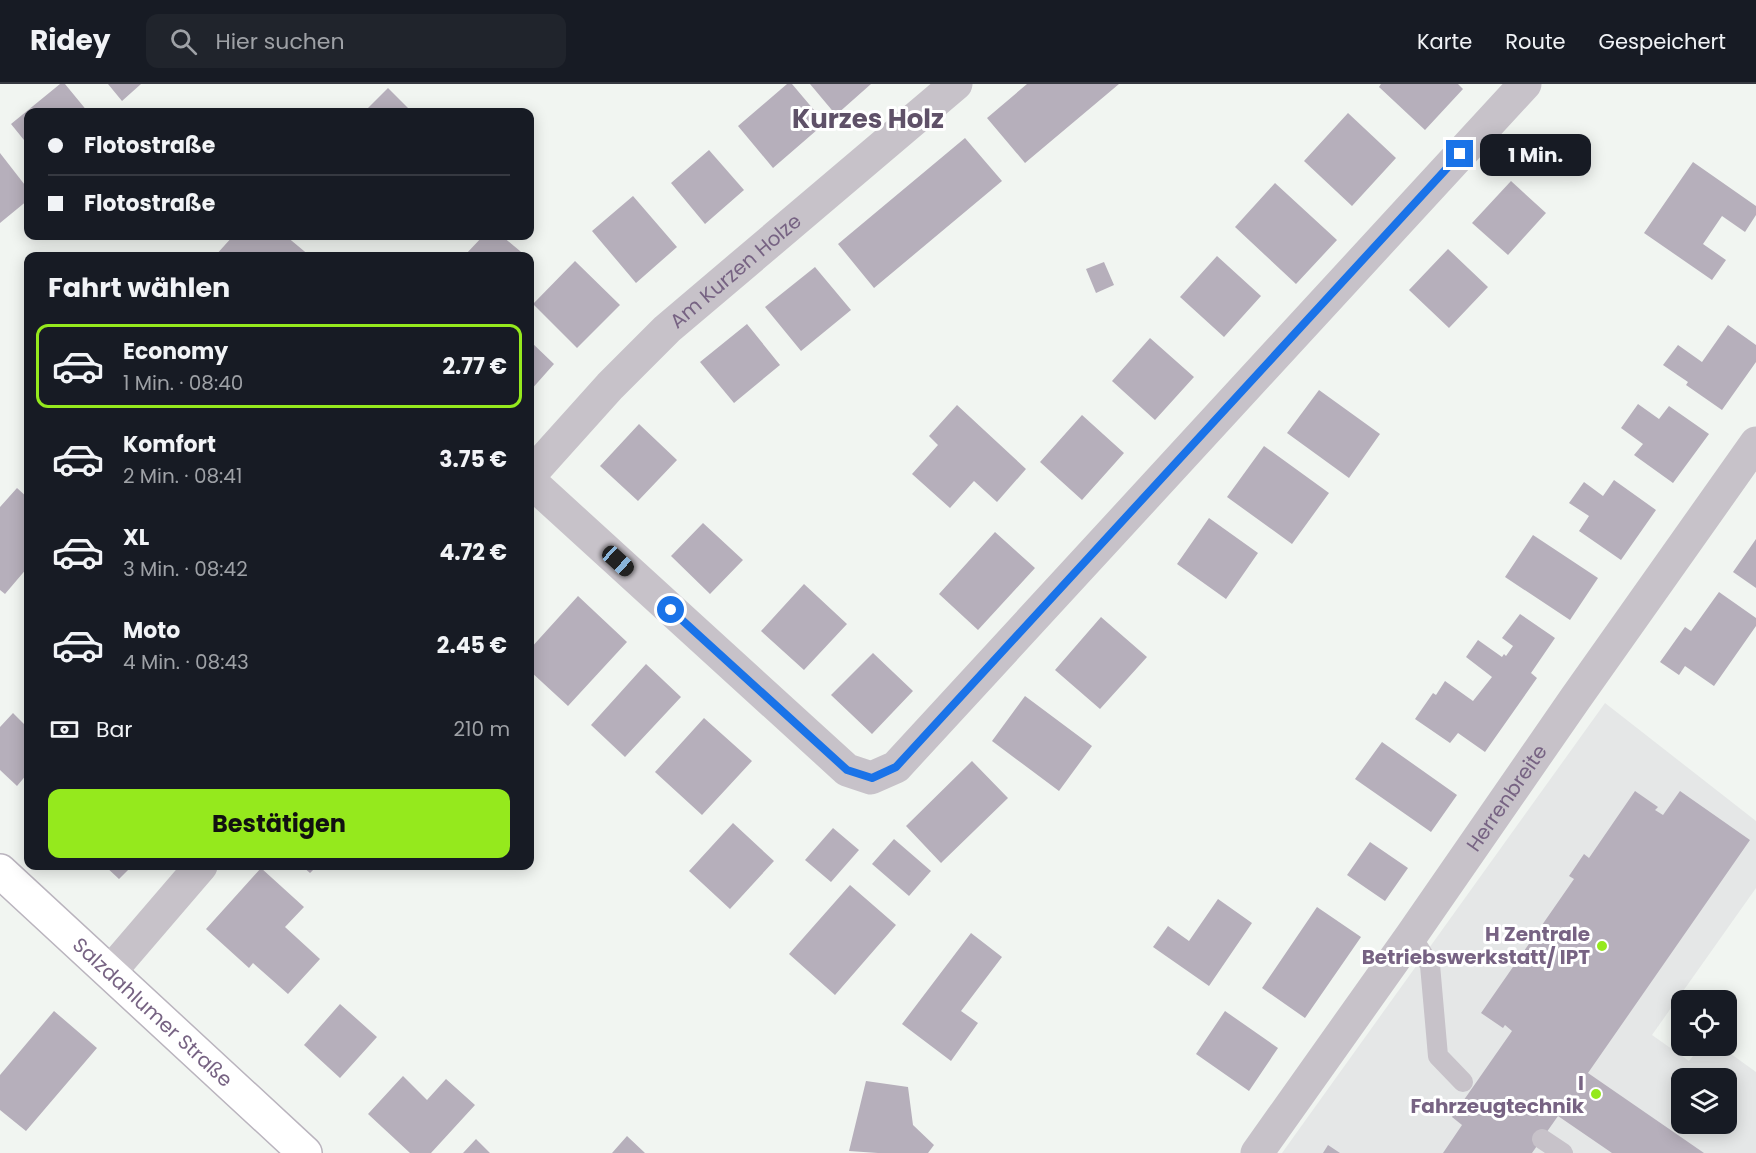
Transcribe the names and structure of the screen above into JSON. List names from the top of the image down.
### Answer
{
  "streets": {
    "main road": ["Salzdahlumer Straße"],
    "street": ["Am Kurzen Holze", "Herrenbreite"]
  },
  "districts": ["Kurzes Holz"],
  "places": ["H Zentrale Betriebswerkstatt/ IPT", "I Fahrzeugtechnik"],
  "page": {
    "header": "Ridey",
    "search": "Hier suchen",
    "nav": ["Karte", "Route", "Gespeichert"],
    "banner": ["Flotostraße", "Flotostraße"],
    "bubble": "1 Min.",
    "heading": "Fahrt wählen",
    "list": [
      {
        "name": "Economy",
        "note": "1 Min. · 08:40",
        "value": "2.77 €"
      },
      {
        "name": "Komfort",
        "note": "2 Min. · 08:41",
        "value": "3.75 €"
      },
      {
        "name": "XL",
        "note": "3 Min. · 08:42",
        "value": "4.72 €"
      },
      {
        "name": "Moto",
        "note": "4 Min. · 08:43",
        "value": "2.45 €"
      }
    ],
    "pay": ["Bar", "210 m"],
    "buttons": "Bestätigen"
  }
}
